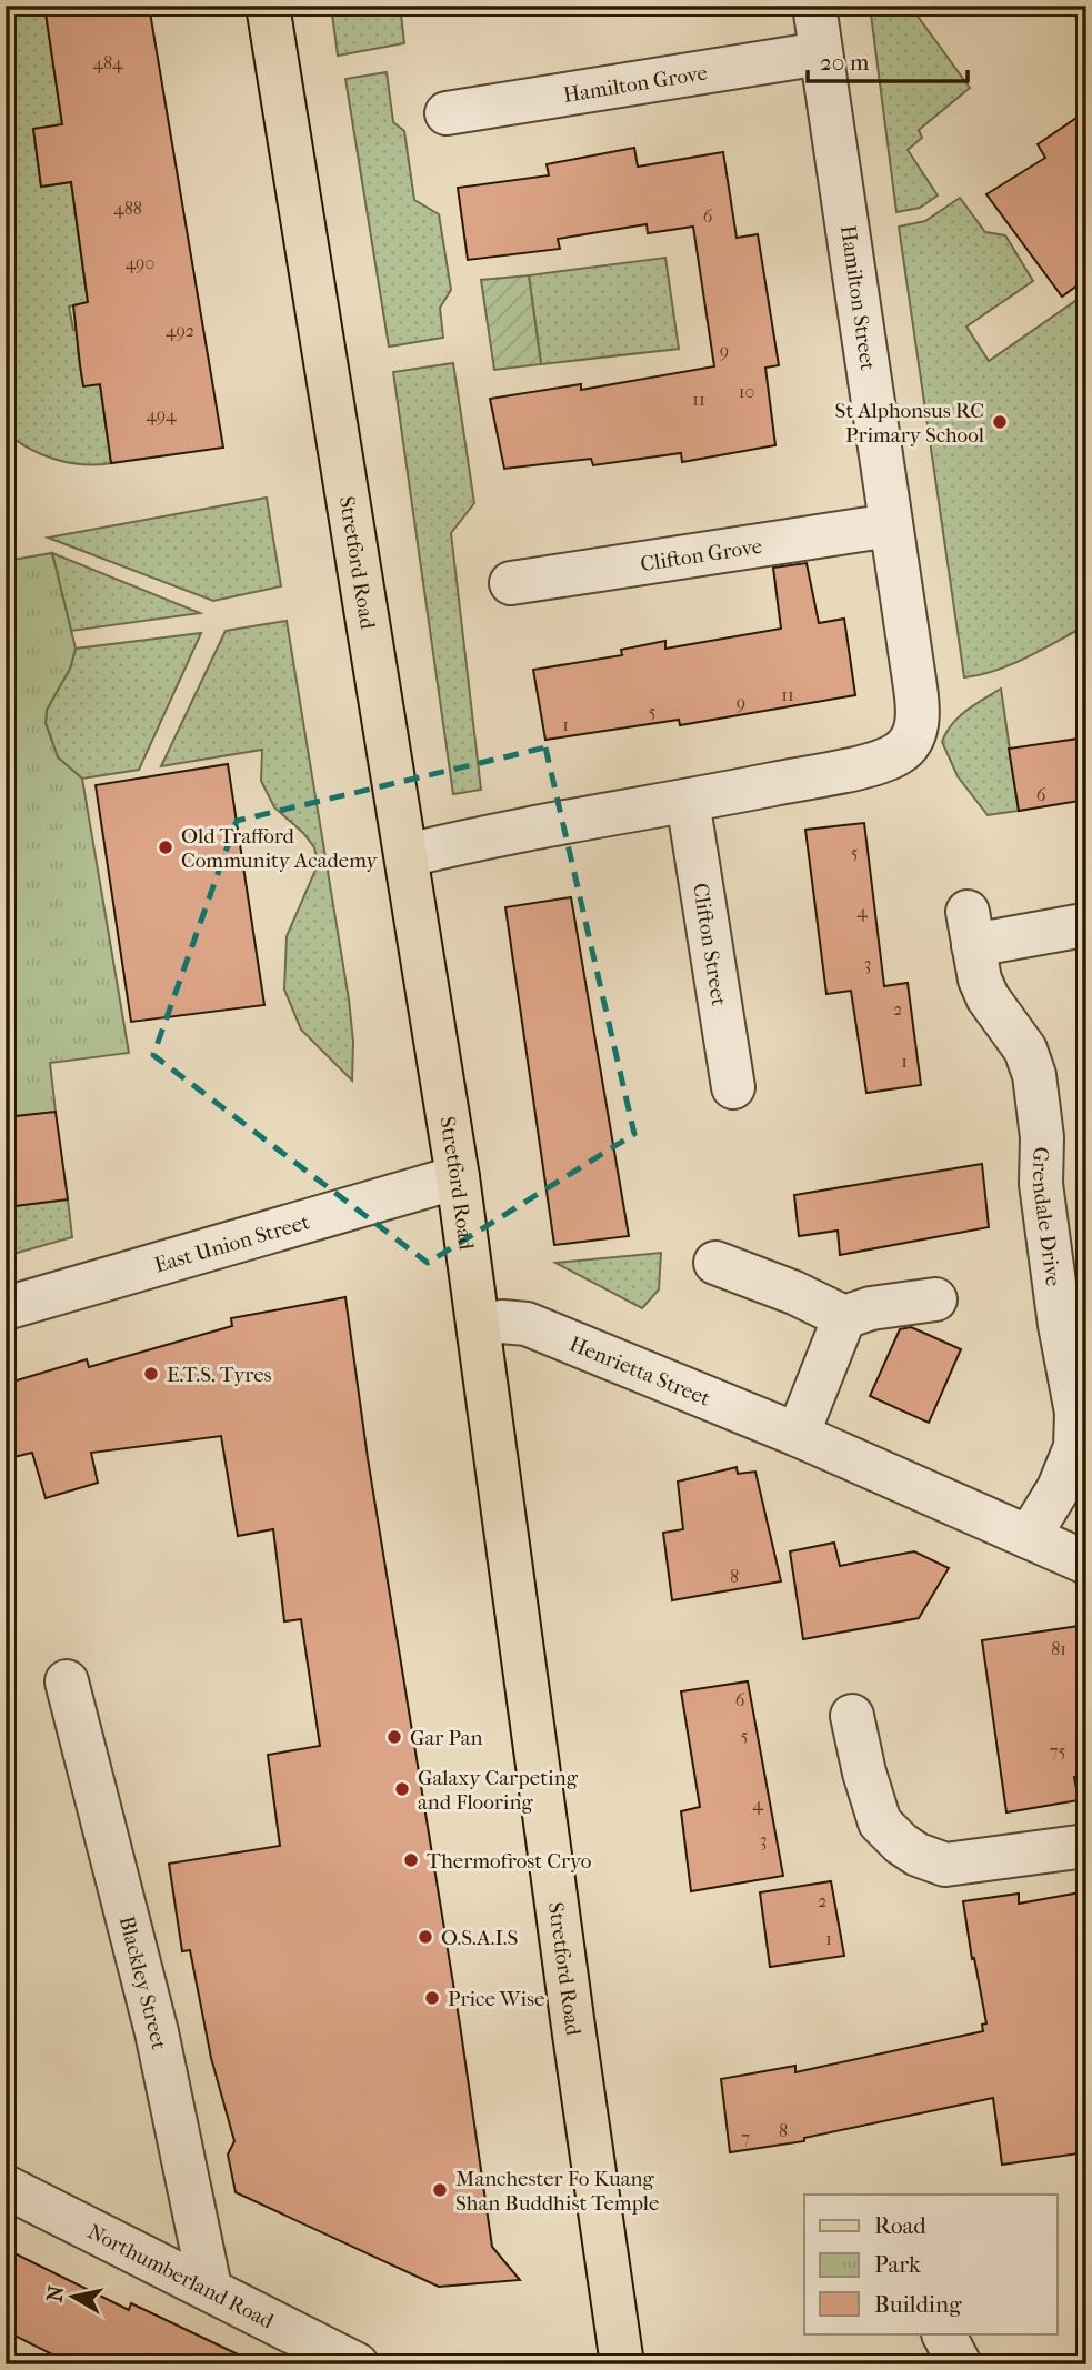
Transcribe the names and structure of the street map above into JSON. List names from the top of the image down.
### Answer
{
  "streets": {
    "main road": ["Stretford Road"],
    "street": [
      "Hamilton Grove",
      "Hamilton Street",
      "Clifton Grove",
      "Clifton Street",
      "Grendale Drive",
      "East Union Street",
      "Henrietta Street",
      "Blackley Street",
      "Northumberland Road"
    ]
  },
  "crossings": [
    ["Hamilton Grove", "Hamilton Street"],
    ["Hamilton Street", "Clifton Grove"],
    ["Hamilton Street", "Clifton Street"],
    ["Stretford Road", "East Union Street"],
    ["Stretford Road", "Henrietta Street"],
    ["Grendale Drive", "Henrietta Street"],
    ["Blackley Street", "Northumberland Road"]
  ],
  "places": [
    "St Alphonsus RC Primary School",
    "Old Trafford Community Academy",
    "E.T.S. Tyres",
    "Gar Pan",
    "Galaxy Carpeting and Flooring",
    "Thermofrost Cryo",
    "O.S.A.I.S",
    "Price Wise",
    "Manchester Fo Kuang Shan Buddhist Temple"
  ],
  "house_numbers": [
    "484",
    "488",
    "6",
    "490",
    "492",
    "9",
    "10",
    "11",
    "494",
    "11",
    "9",
    "5",
    "1",
    "6",
    "5",
    "4",
    "3",
    "2",
    "1",
    "8",
    "81",
    "6",
    "5",
    "75",
    "4",
    "3",
    "2",
    "1",
    "8",
    "7"
  ],
  "legend": ["Road", "Park", "Building"],
  "scale_bar": "20 m",
  "north": "left"
}
